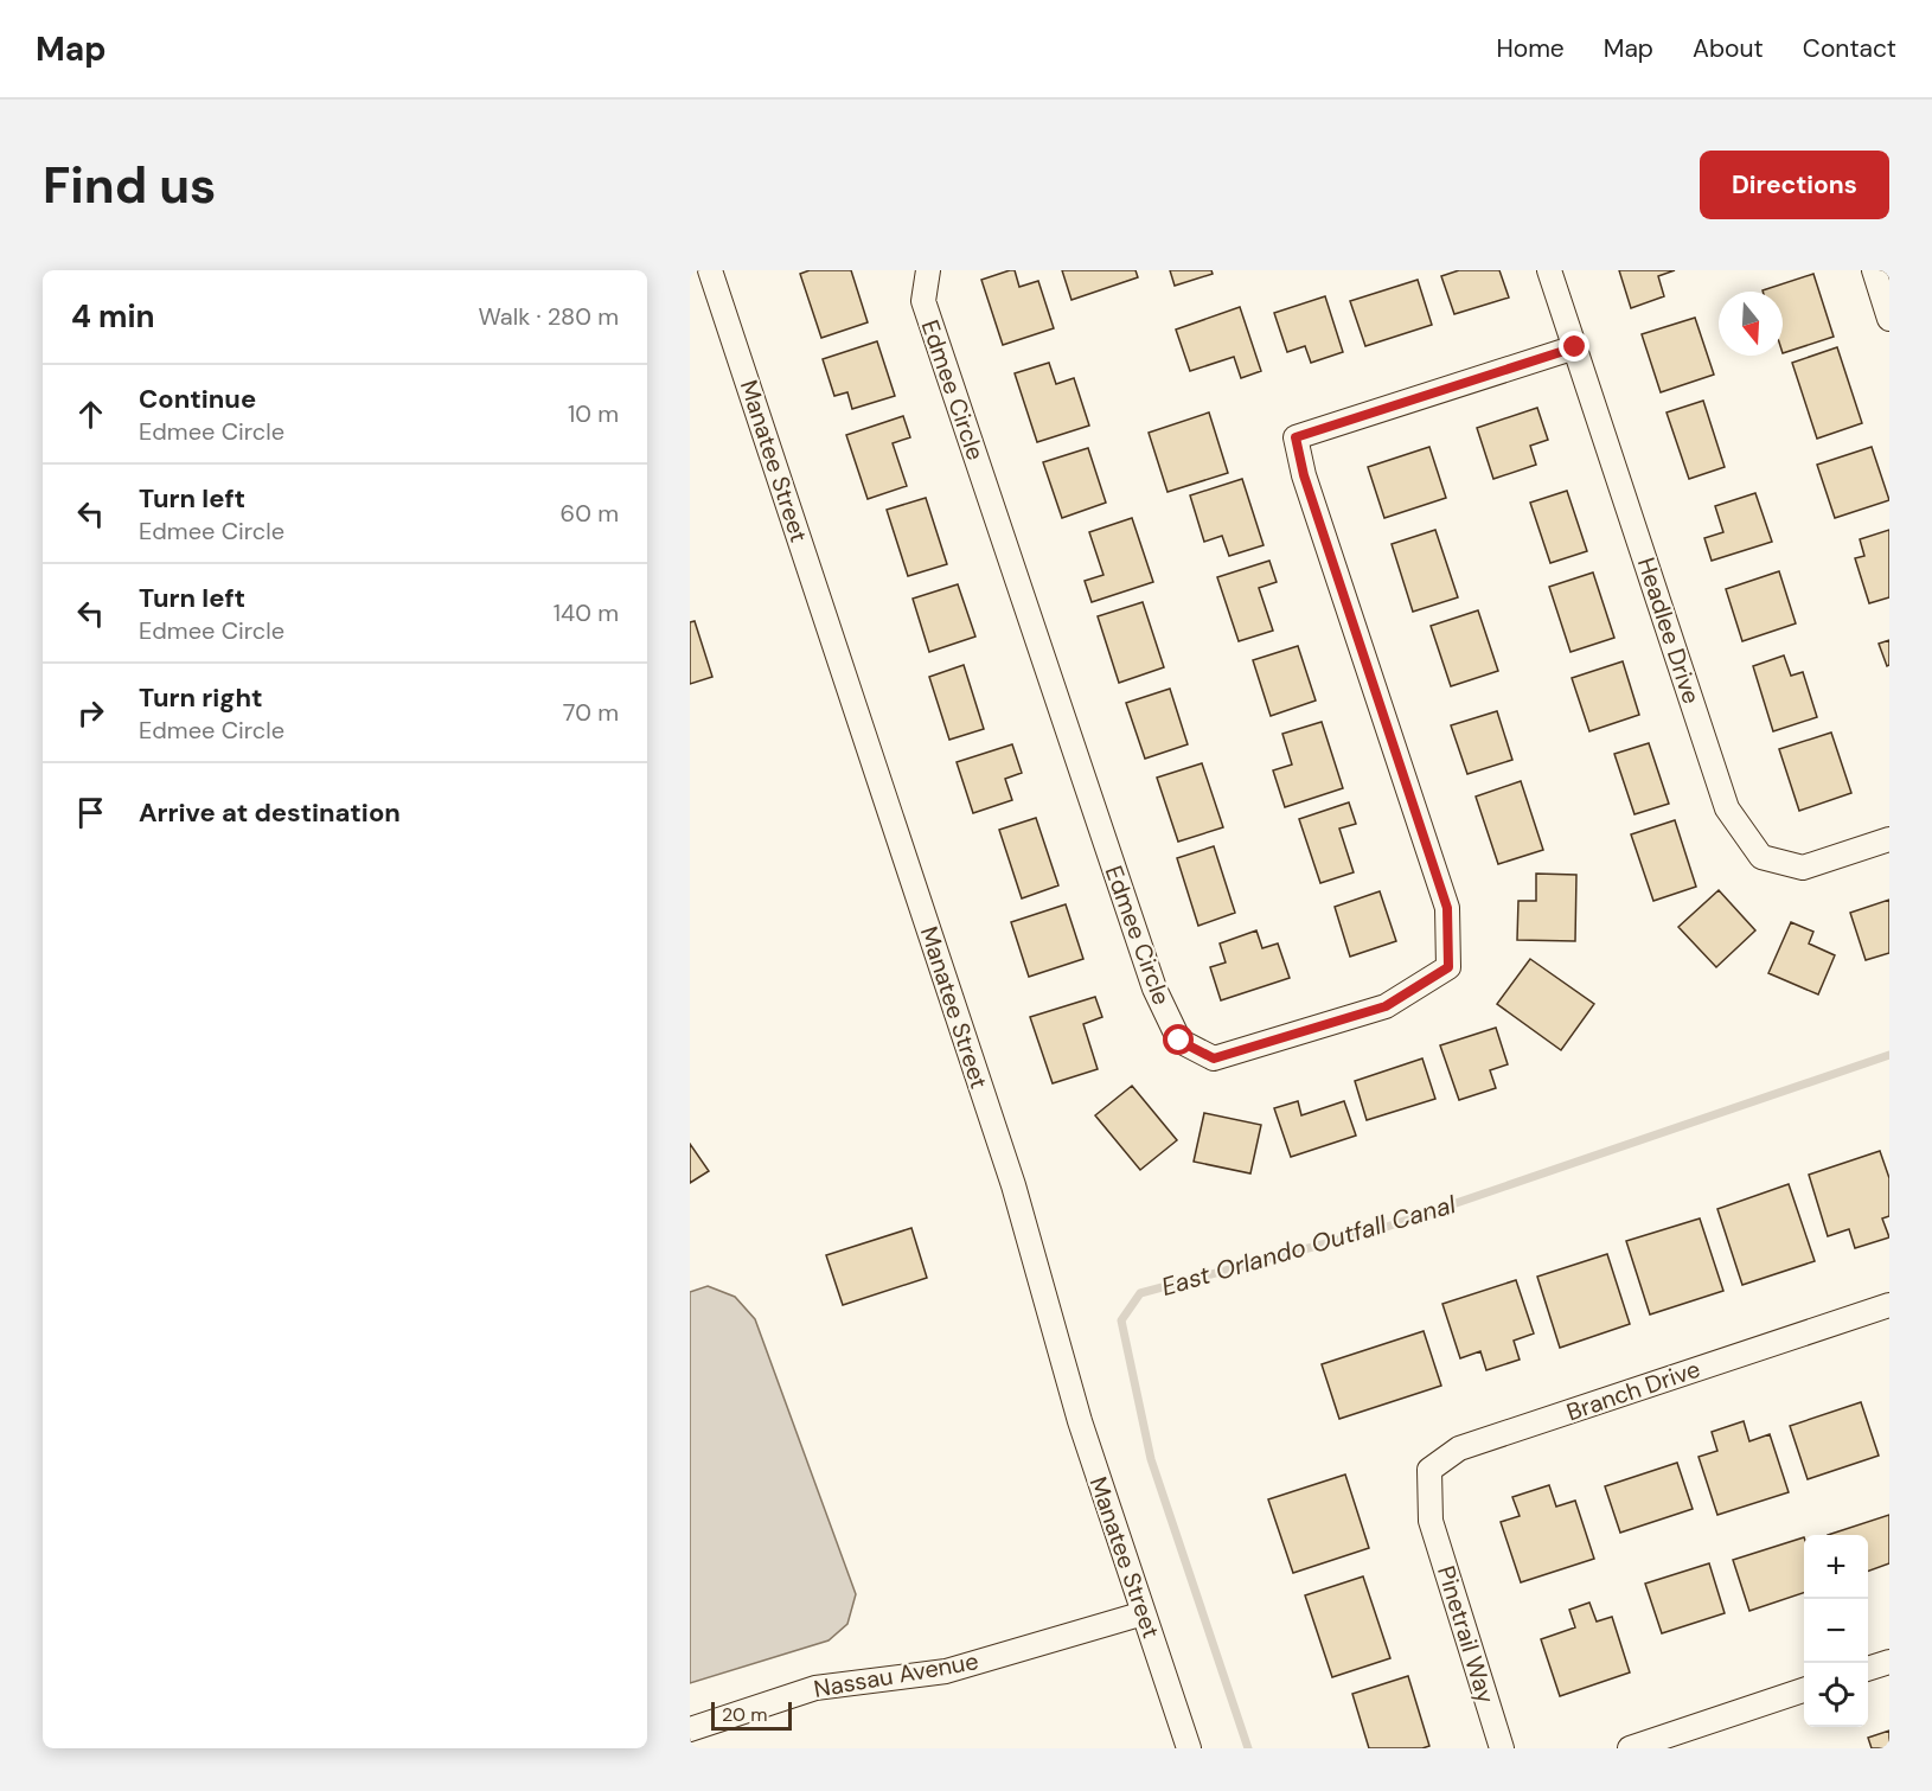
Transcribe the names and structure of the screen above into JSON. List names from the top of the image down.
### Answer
{
  "streets": {
    "street": [
      "Edmee Circle",
      "Manatee Street",
      "Headlee Drive",
      "Branch Drive",
      "Pinetrail Way",
      "Nassau Avenue"
    ]
  },
  "crossings": [
    ["Edmee Circle", "Headlee Drive"],
    ["Manatee Street", "Nassau Avenue"],
    ["Branch Drive", "Pinetrail Way"]
  ],
  "water": ["East Orlando Outfall Canal"],
  "scale_bar": "20 m",
  "north": "bottom",
  "page": {
    "header": "Map",
    "nav": [
      "Home",
      "Map",
      "About",
      "Contact"
    ],
    "buttons": "Directions",
    "title": "Find us",
    "heading": ["4 min", "Walk · 280 m"],
    "list": [
      ["Continue", "Edmee Circle", "10 m"],
      ["Turn left", "Edmee Circle", "60 m"],
      ["Turn left", "Edmee Circle", "140 m"],
      ["Turn right", "Edmee Circle", "70 m"],
      "Arrive at destination"
    ],
    "map_buttons": ["+", "−"],
    "scale": "20 m"
  }
}
